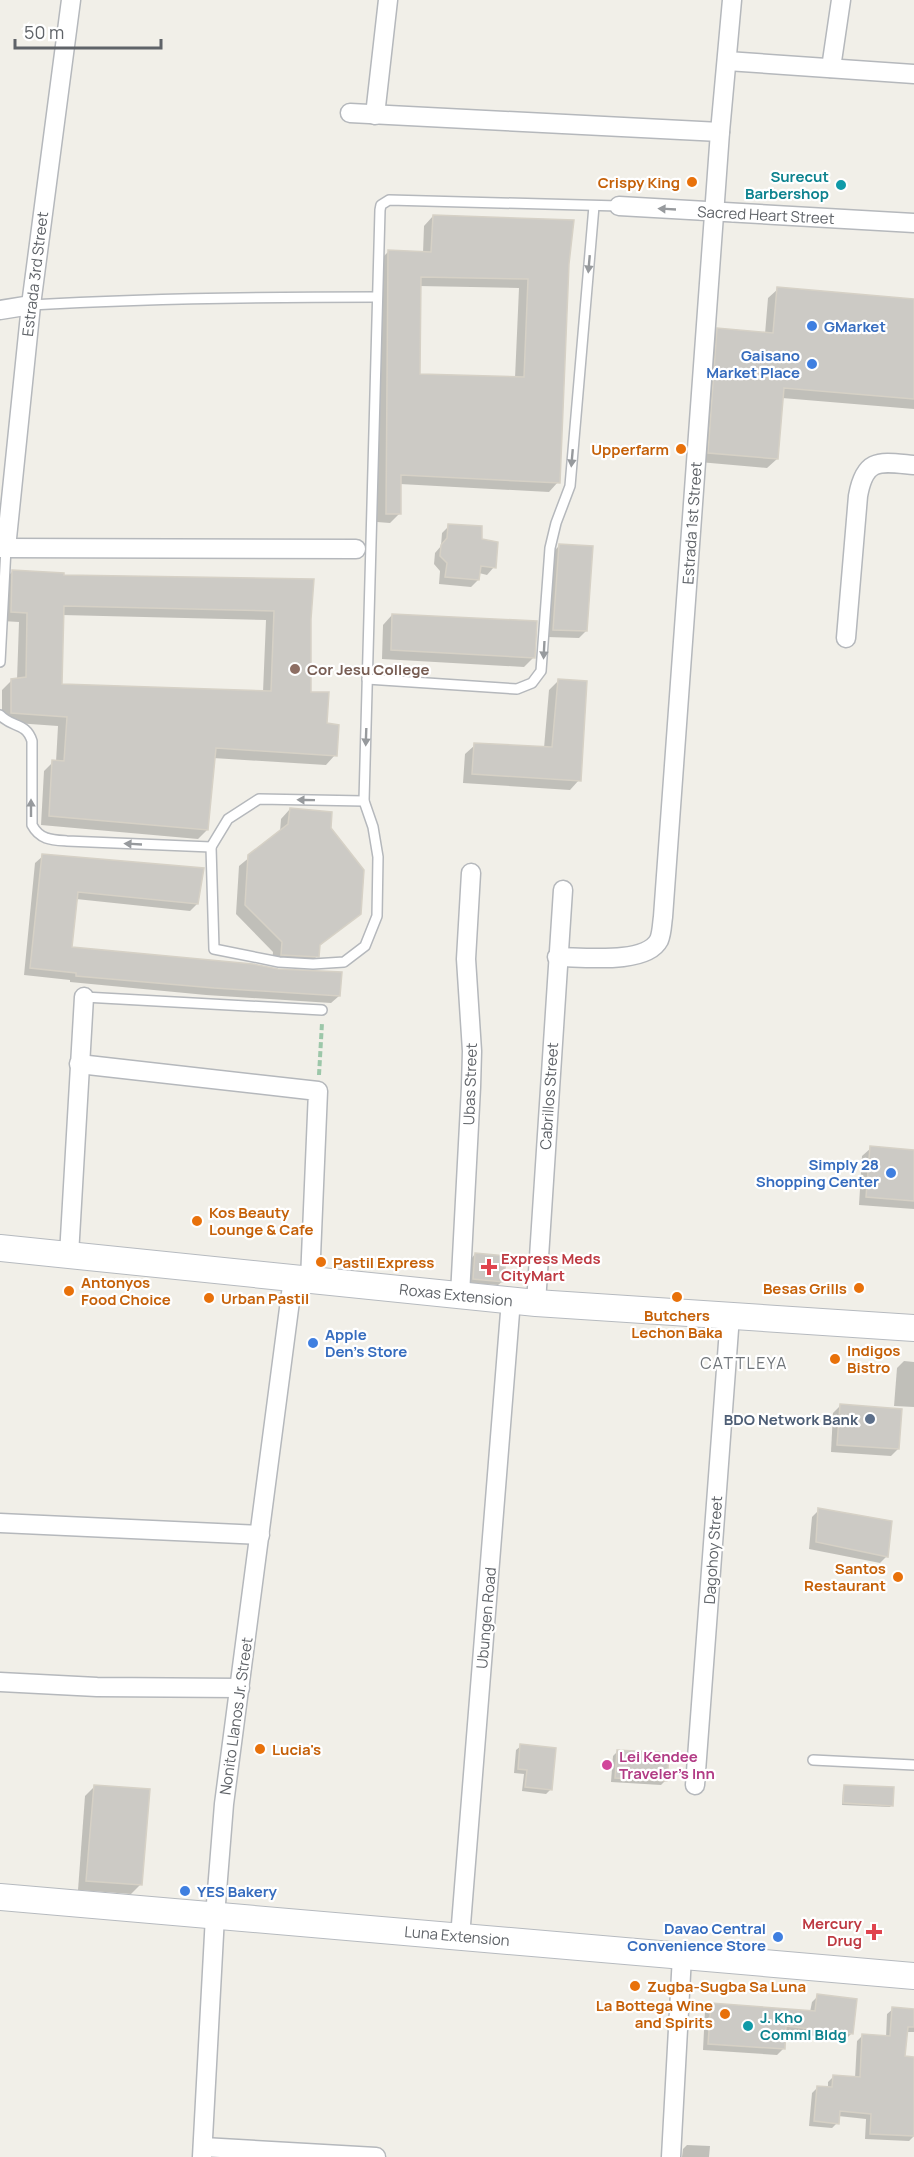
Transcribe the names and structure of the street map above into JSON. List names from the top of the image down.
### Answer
{
  "streets": {
    "street": [
      "Sacred Heart Street",
      "Estrada 3rd Street",
      "Estrada 1st Street",
      "Ubas Street",
      "Cabrillos Street",
      "Roxas Extension",
      "Dagohoy Street",
      "Ubungen Road",
      "Nonito Llanos Jr. Street",
      "Luna Extension"
    ]
  },
  "crossings": [
    ["Sacred Heart Street", "Estrada 1st Street"],
    ["Estrada 1st Street", "Cabrillos Street"],
    ["Ubas Street", "Roxas Extension"],
    ["Cabrillos Street", "Roxas Extension"],
    ["Cabrillos Street", "Ubungen Road"],
    ["Roxas Extension", "Dagohoy Street"],
    ["Roxas Extension", "Ubungen Road"],
    ["Roxas Extension", "Nonito Llanos Jr. Street"],
    ["Ubungen Road", "Luna Extension"],
    ["Nonito Llanos Jr. Street", "Luna Extension"]
  ],
  "districts": ["CATTLEYA"],
  "places": {
    "other": [
      "Crispy King",
      "Surecut Barbershop",
      "GMarket",
      "Gaisano Market Place",
      "Upperfarm",
      "Cor Jesu College",
      "Simply 28 Shopping Center",
      "Kos Beauty Lounge & Cafe",
      "Pastil Express",
      "Besas Grills",
      "Antonyos Food Choice",
      "Butchers Lechon Baka",
      "Urban Pastil",
      "Apple Den's Store",
      "Indigos Bistro",
      "BDO Network Bank",
      "Santos Restaurant",
      "Lucia's",
      "Lei Kendee Traveler's Inn",
      "YES Bakery",
      "Davao Central Convenience Store",
      "Zugba-Sugba Sa Luna",
      "La Bottega Wine and Spirits",
      "J. Kho Comml Bldg"
    ],
    "health": ["Express Meds CityMart", "Mercury Drug"]
  },
  "scale_bar": "50 m"
}
